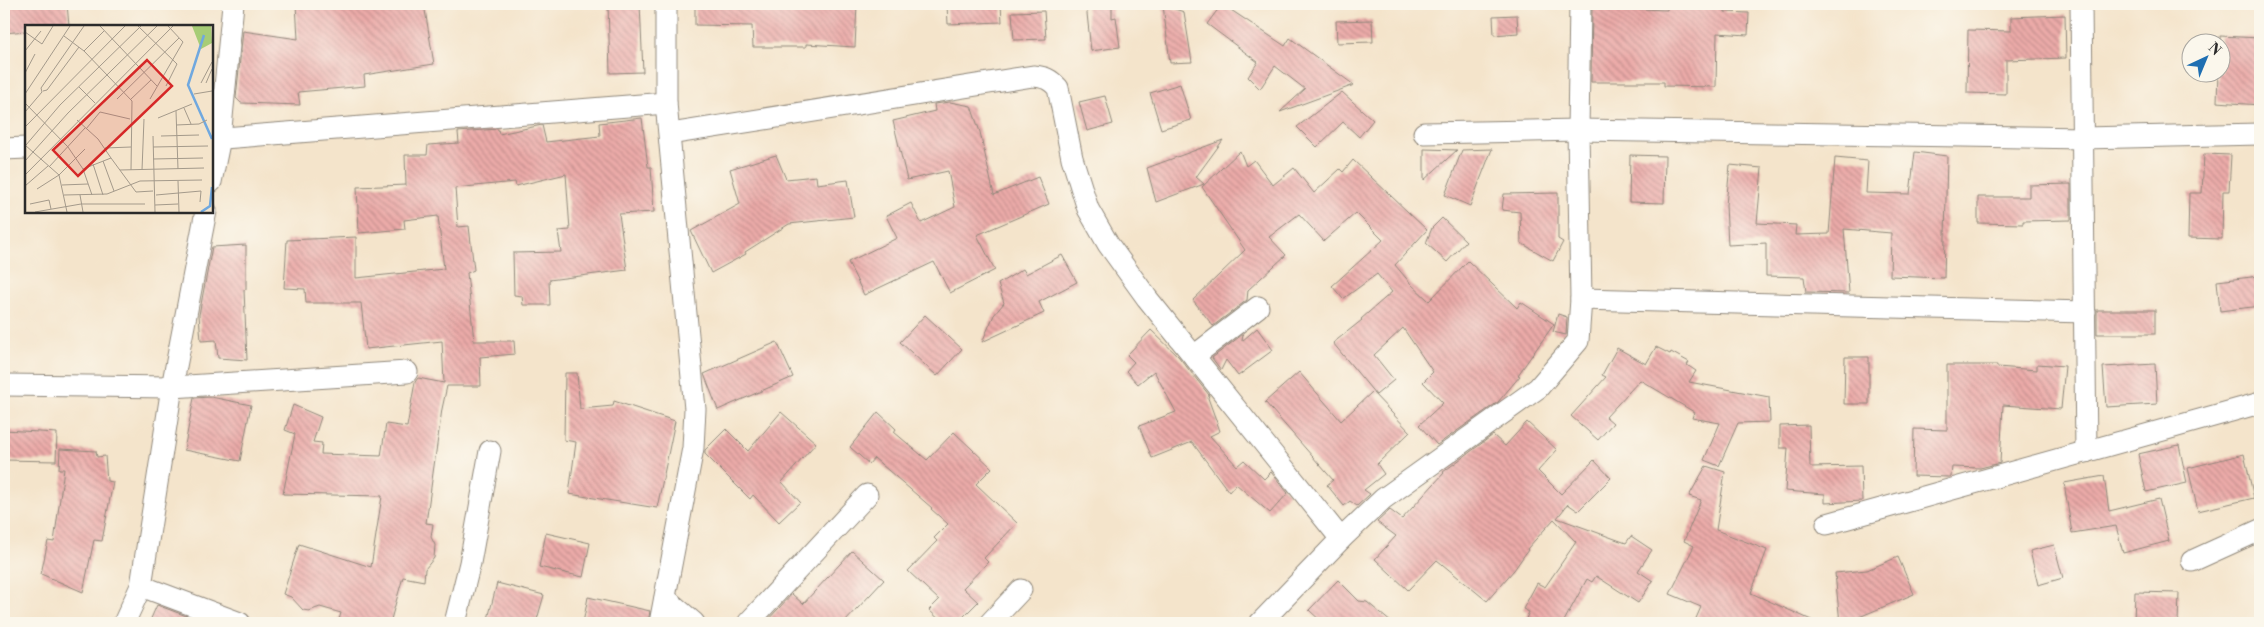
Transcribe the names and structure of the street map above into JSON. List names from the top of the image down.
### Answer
{
  "north": "top right"
}
